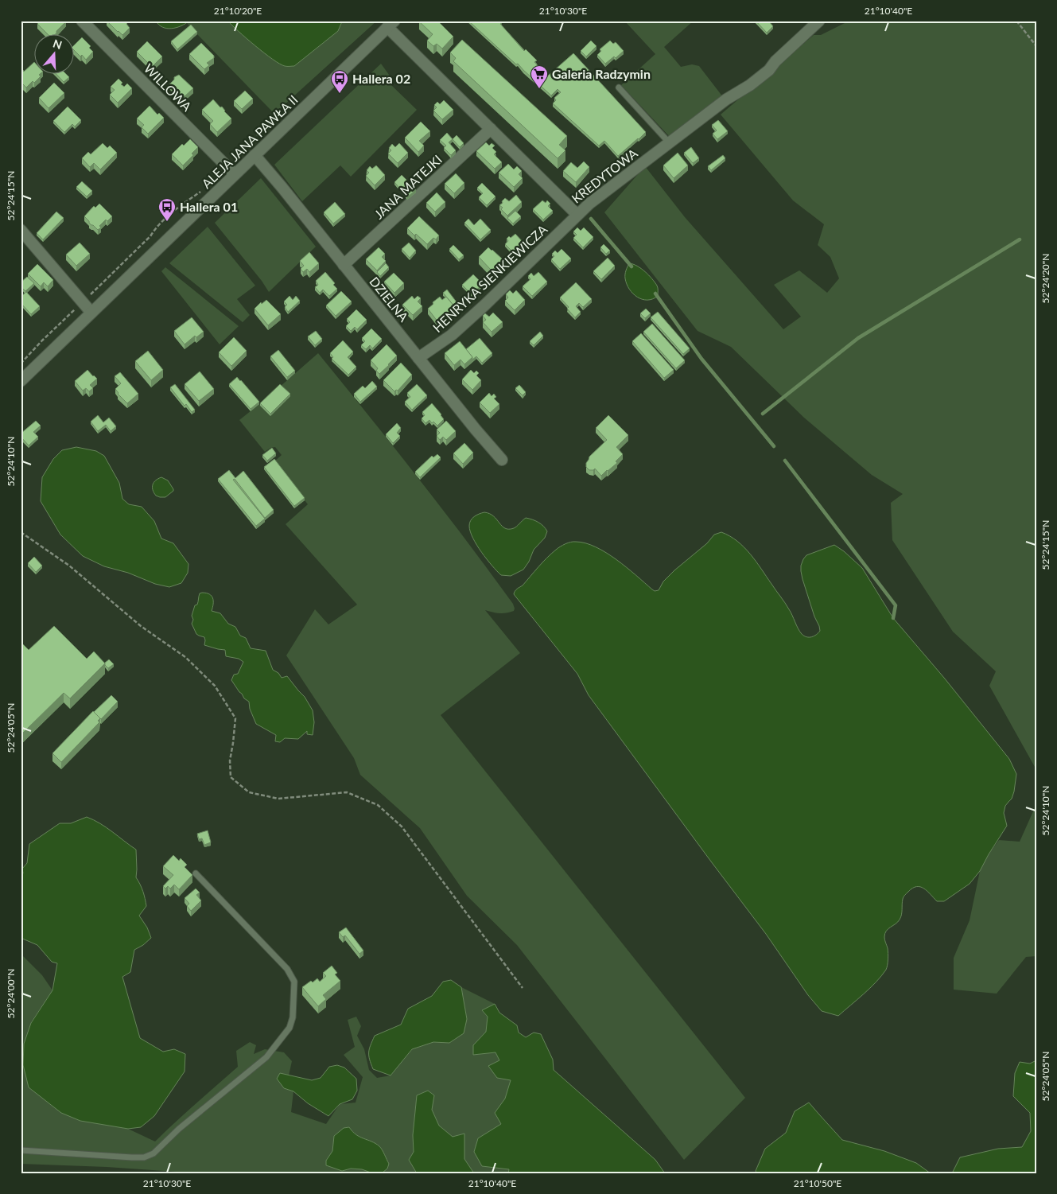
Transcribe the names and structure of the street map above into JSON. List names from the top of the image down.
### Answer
{
  "streets": {
    "street": [
      "WILLOWA",
      "ALEJA JANA PAWŁA II",
      "KREDYTOWA",
      "JANA MATEJKI",
      "HENRYKA SIENKIEWICZA",
      "DZIELNA"
    ]
  },
  "crossings": [
    ["WILLOWA", "ALEJA JANA PAWŁA II"],
    ["ALEJA JANA PAWŁA II", "KREDYTOWA"],
    ["ALEJA JANA PAWŁA II", "DZIELNA"],
    ["KREDYTOWA", "JANA MATEJKI"],
    ["KREDYTOWA", "HENRYKA SIENKIEWICZA"],
    ["JANA MATEJKI", "DZIELNA"],
    ["HENRYKA SIENKIEWICZA", "DZIELNA"]
  ],
  "places": {
    "supermarket": ["Galeria Radzymin"],
    "bus stop": ["Hallera 02", "Hallera 01"]
  },
  "north": "top",
  "coordinates": [
    "21°10'20\"E",
    "21°10'30\"E",
    "21°10'40\"E",
    "52°24'15\"N",
    "52°24'20\"N",
    "52°24'10\"N",
    "52°24'05\"N",
    "52°24'00\"N",
    "21°10'50\"E"
  ]
}
